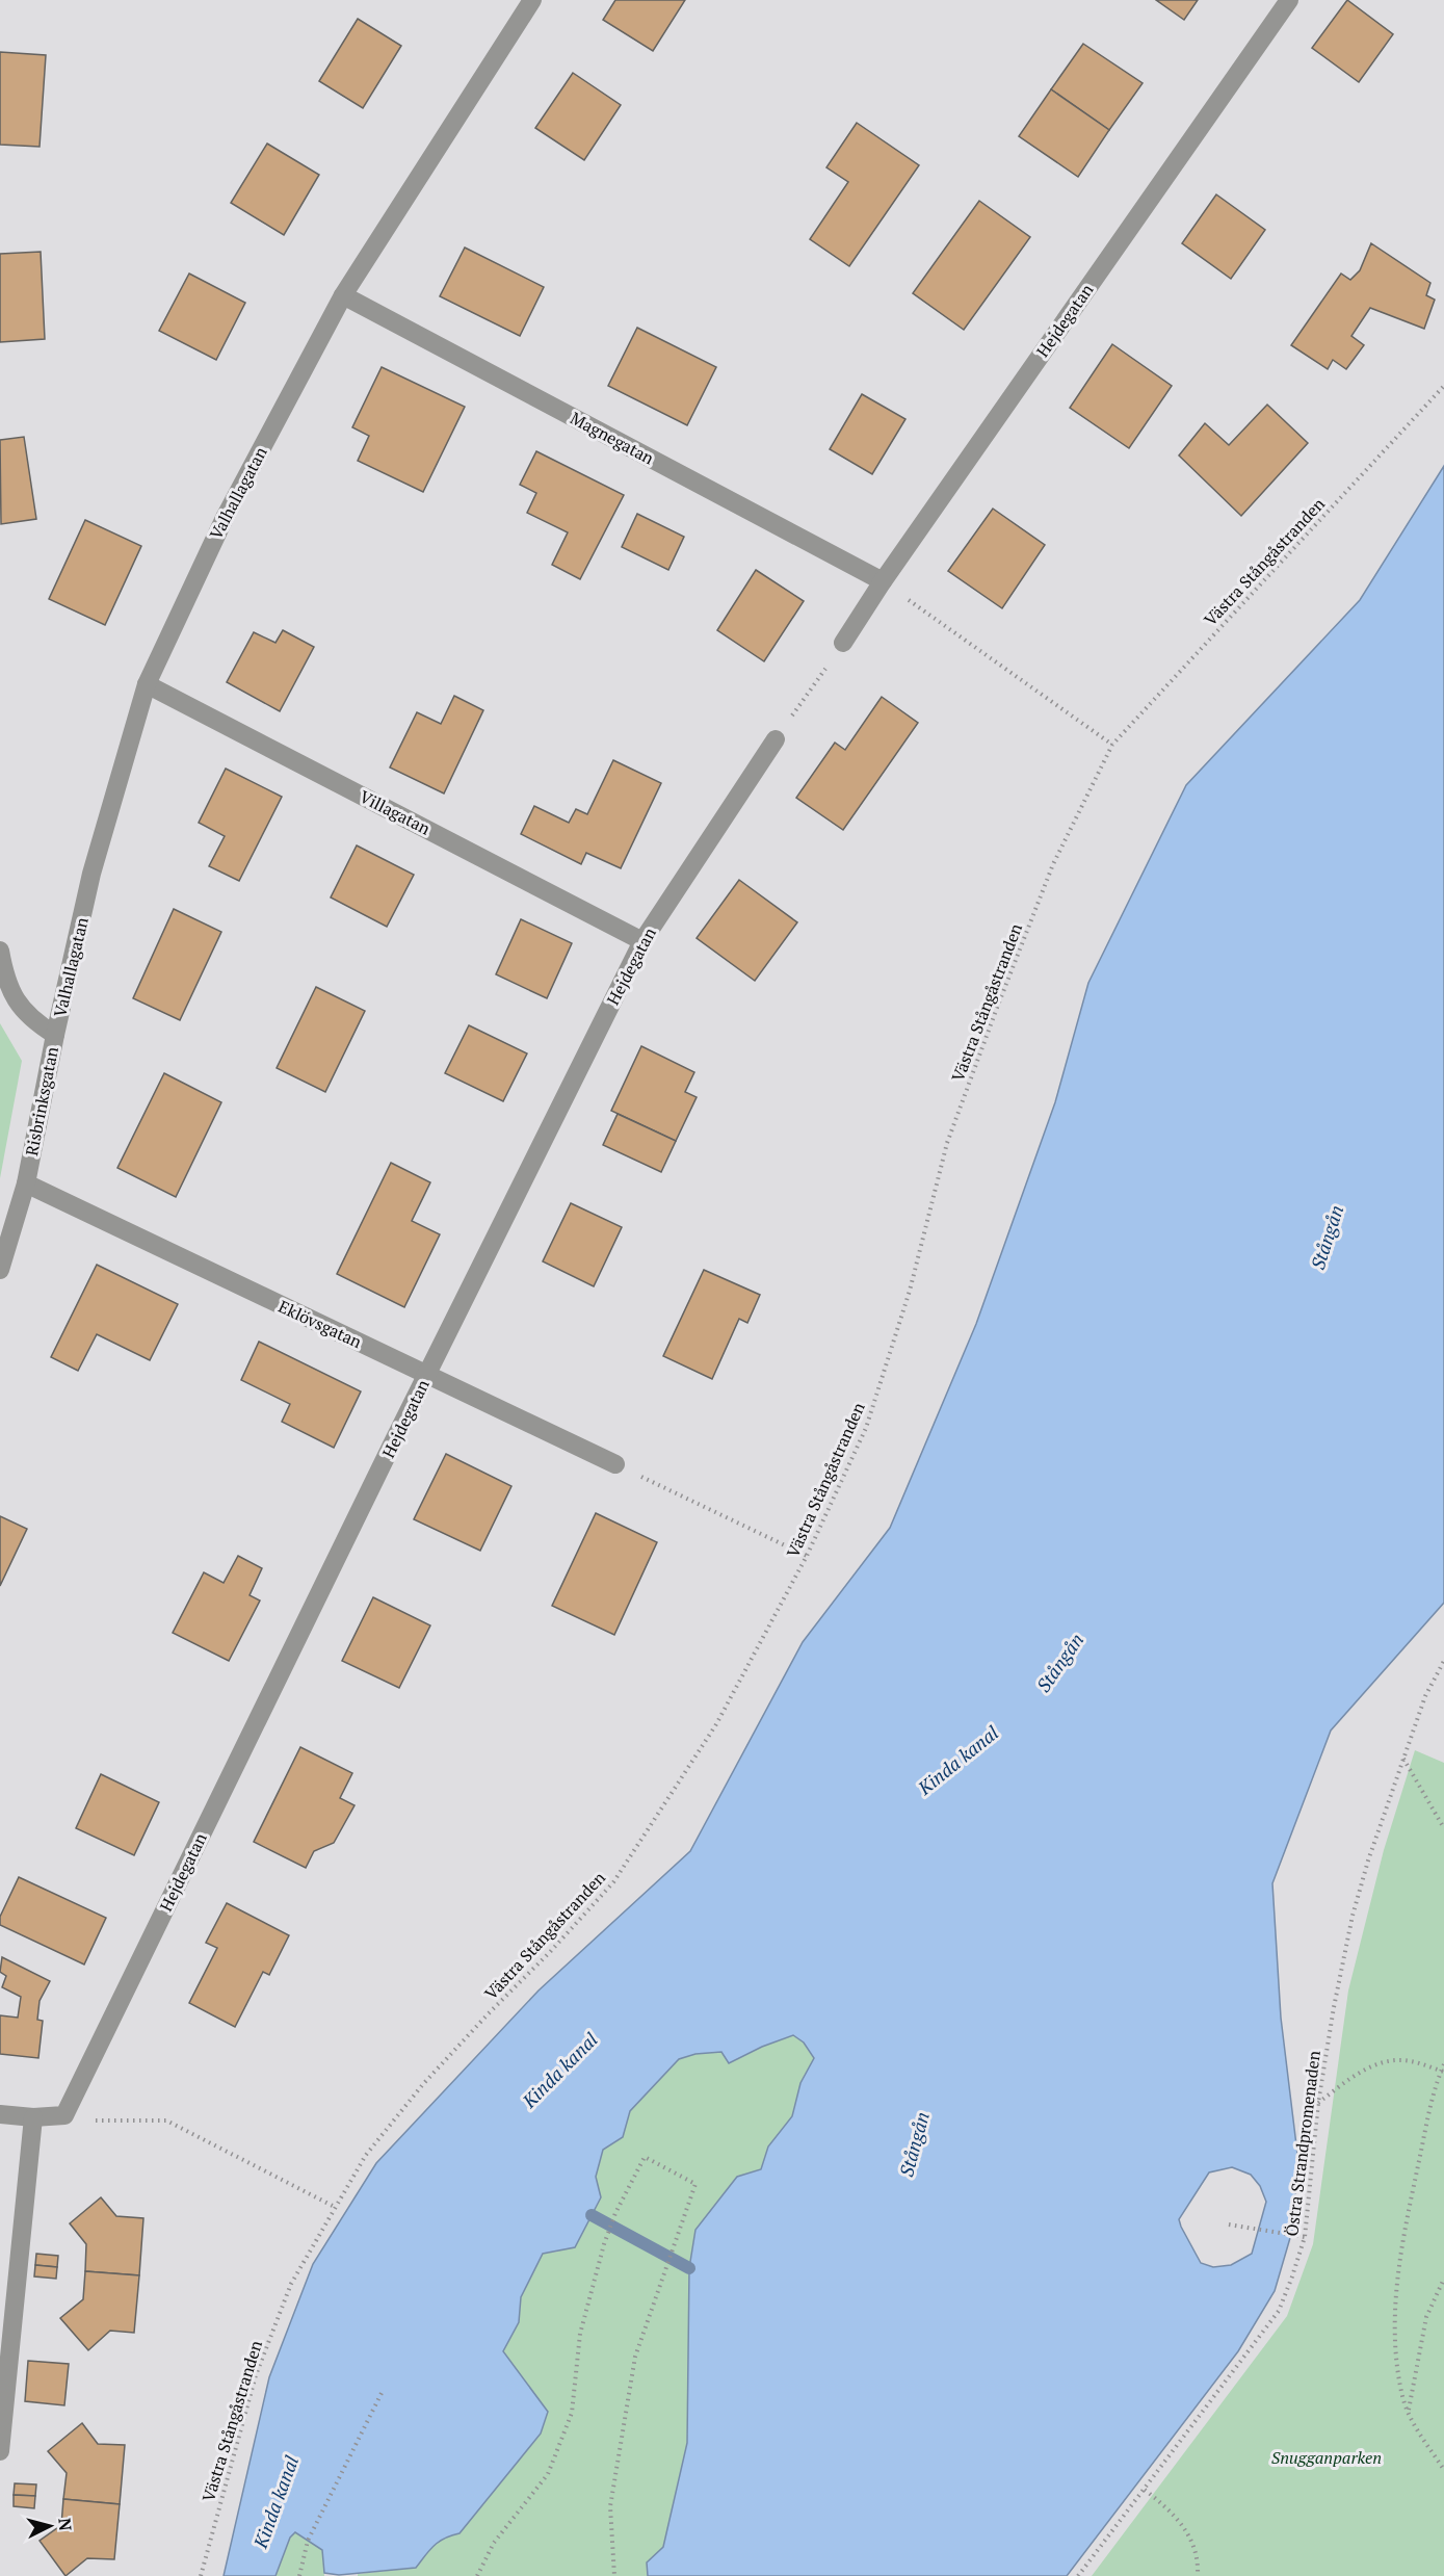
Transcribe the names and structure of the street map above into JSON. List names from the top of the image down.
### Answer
{
  "streets": {
    "street": [
      "Hejdegatan",
      "Magnegatan",
      "Valhallagatan",
      "Villagatan",
      "Risbrinksgatan",
      "Eklövsgatan"
    ],
    "path": ["Västra Stångåstranden", "Östra Strandpromenaden"]
  },
  "crossings": [
    ["Hejdegatan", "Magnegatan"],
    ["Hejdegatan", "Villagatan"],
    ["Hejdegatan", "Eklövsgatan"],
    ["Magnegatan", "Valhallagatan"],
    ["Valhallagatan", "Villagatan"],
    ["Valhallagatan", "Risbrinksgatan"],
    ["Risbrinksgatan", "Eklövsgatan"]
  ],
  "water": ["Stångån", "Kinda kanal"],
  "parks": ["Snugganparken"],
  "north": "right"
}
